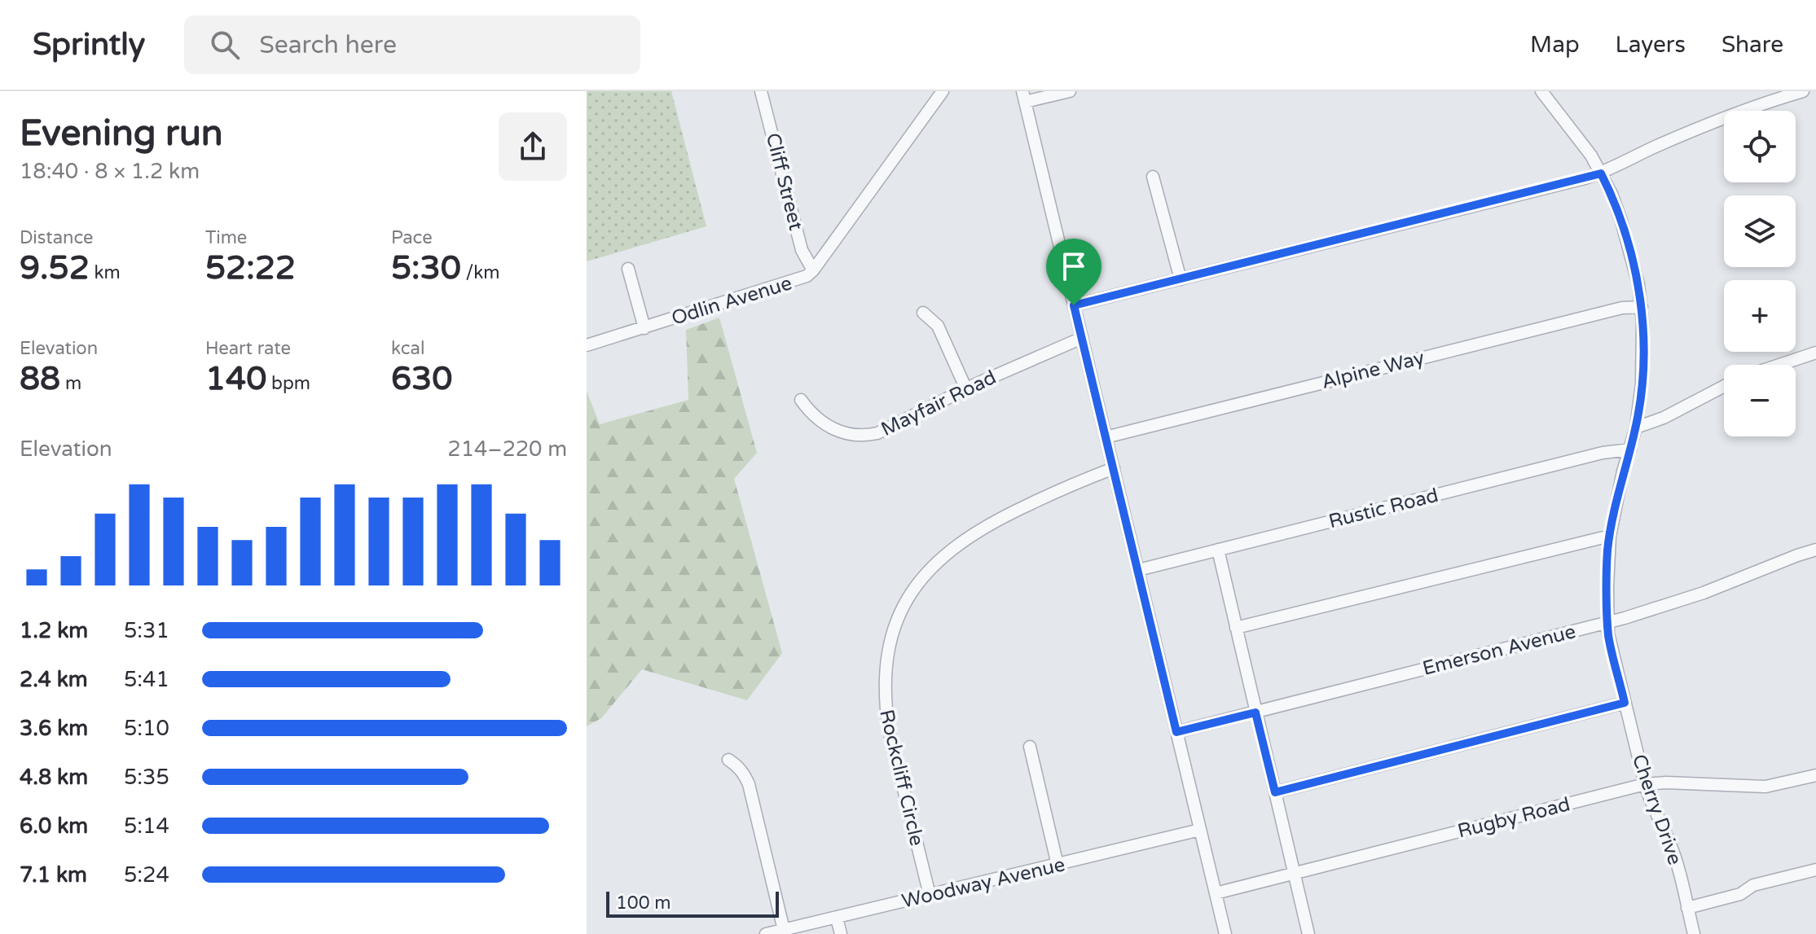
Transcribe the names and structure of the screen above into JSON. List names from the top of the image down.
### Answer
{
  "streets": {
    "street": [
      "Cliff Street",
      "Odlin Avenue",
      "Alpine Way",
      "Mayfair Road",
      "Rustic Road",
      "Emerson Avenue",
      "Rockcliff Circle",
      "Cherry Drive",
      "Rugby Road",
      "Woodway Avenue"
    ]
  },
  "crossings": [
    ["Cliff Street", "Odlin Avenue"],
    ["Alpine Way", "Cherry Drive"],
    ["Rustic Road", "Cherry Drive"],
    ["Emerson Avenue", "Cherry Drive"],
    ["Rockcliff Circle", "Woodway Avenue"],
    ["Cherry Drive", "Rugby Road"]
  ],
  "scale_bar": "100 m",
  "page": {
    "header": "Sprintly",
    "search": "Search here",
    "nav": ["Map", "Layers", "Share"],
    "heading": ["Evening run", "18:40 · 8 × 1.2 km"],
    "map_buttons": ["+", "−"],
    "stats": [
      ["Distance", "9.52 km"],
      ["Time", "52:22"],
      ["Pace", "5:30 /km"],
      ["Elevation", "88 m"],
      ["Heart rate", "140 bpm"],
      ["kcal", "630"]
    ],
    "chart": ["Elevation", "214–220 m"],
    "list": [
      {
        "name": "1.2 km",
        "note": "5:31"
      },
      {
        "name": "2.4 km",
        "note": "5:41"
      },
      {
        "name": "3.6 km",
        "note": "5:10"
      },
      {
        "name": "4.8 km",
        "note": "5:35"
      },
      {
        "name": "6.0 km",
        "note": "5:14"
      },
      {
        "name": "7.1 km",
        "note": "5:24"
      }
    ],
    "scale": "100 m"
  }
}
